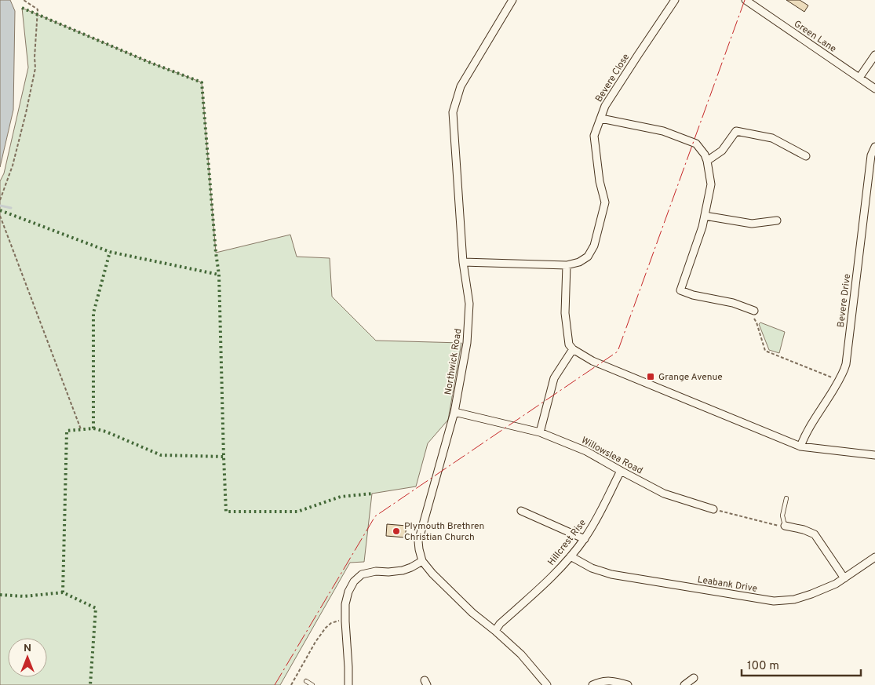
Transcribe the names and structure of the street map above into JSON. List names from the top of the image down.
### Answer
{
  "streets": {
    "street": [
      "Green Lane",
      "Bevere Close",
      "Bevere Drive",
      "Northwick Road",
      "Willowslea Road",
      "Hillcrest Rise",
      "Leabank Drive"
    ]
  },
  "crossings": [
    ["Bevere Close", "Northwick Road"],
    ["Northwick Road", "Willowslea Road"],
    ["Northwick Road", "Hillcrest Rise"],
    ["Willowslea Road", "Hillcrest Rise"],
    ["Hillcrest Rise", "Leabank Drive"]
  ],
  "places": {
    "transit": ["Grange Avenue"],
    "other": ["Plymouth Brethren Christian Church"]
  },
  "scale_bar": "100 m",
  "north": "top"
}
